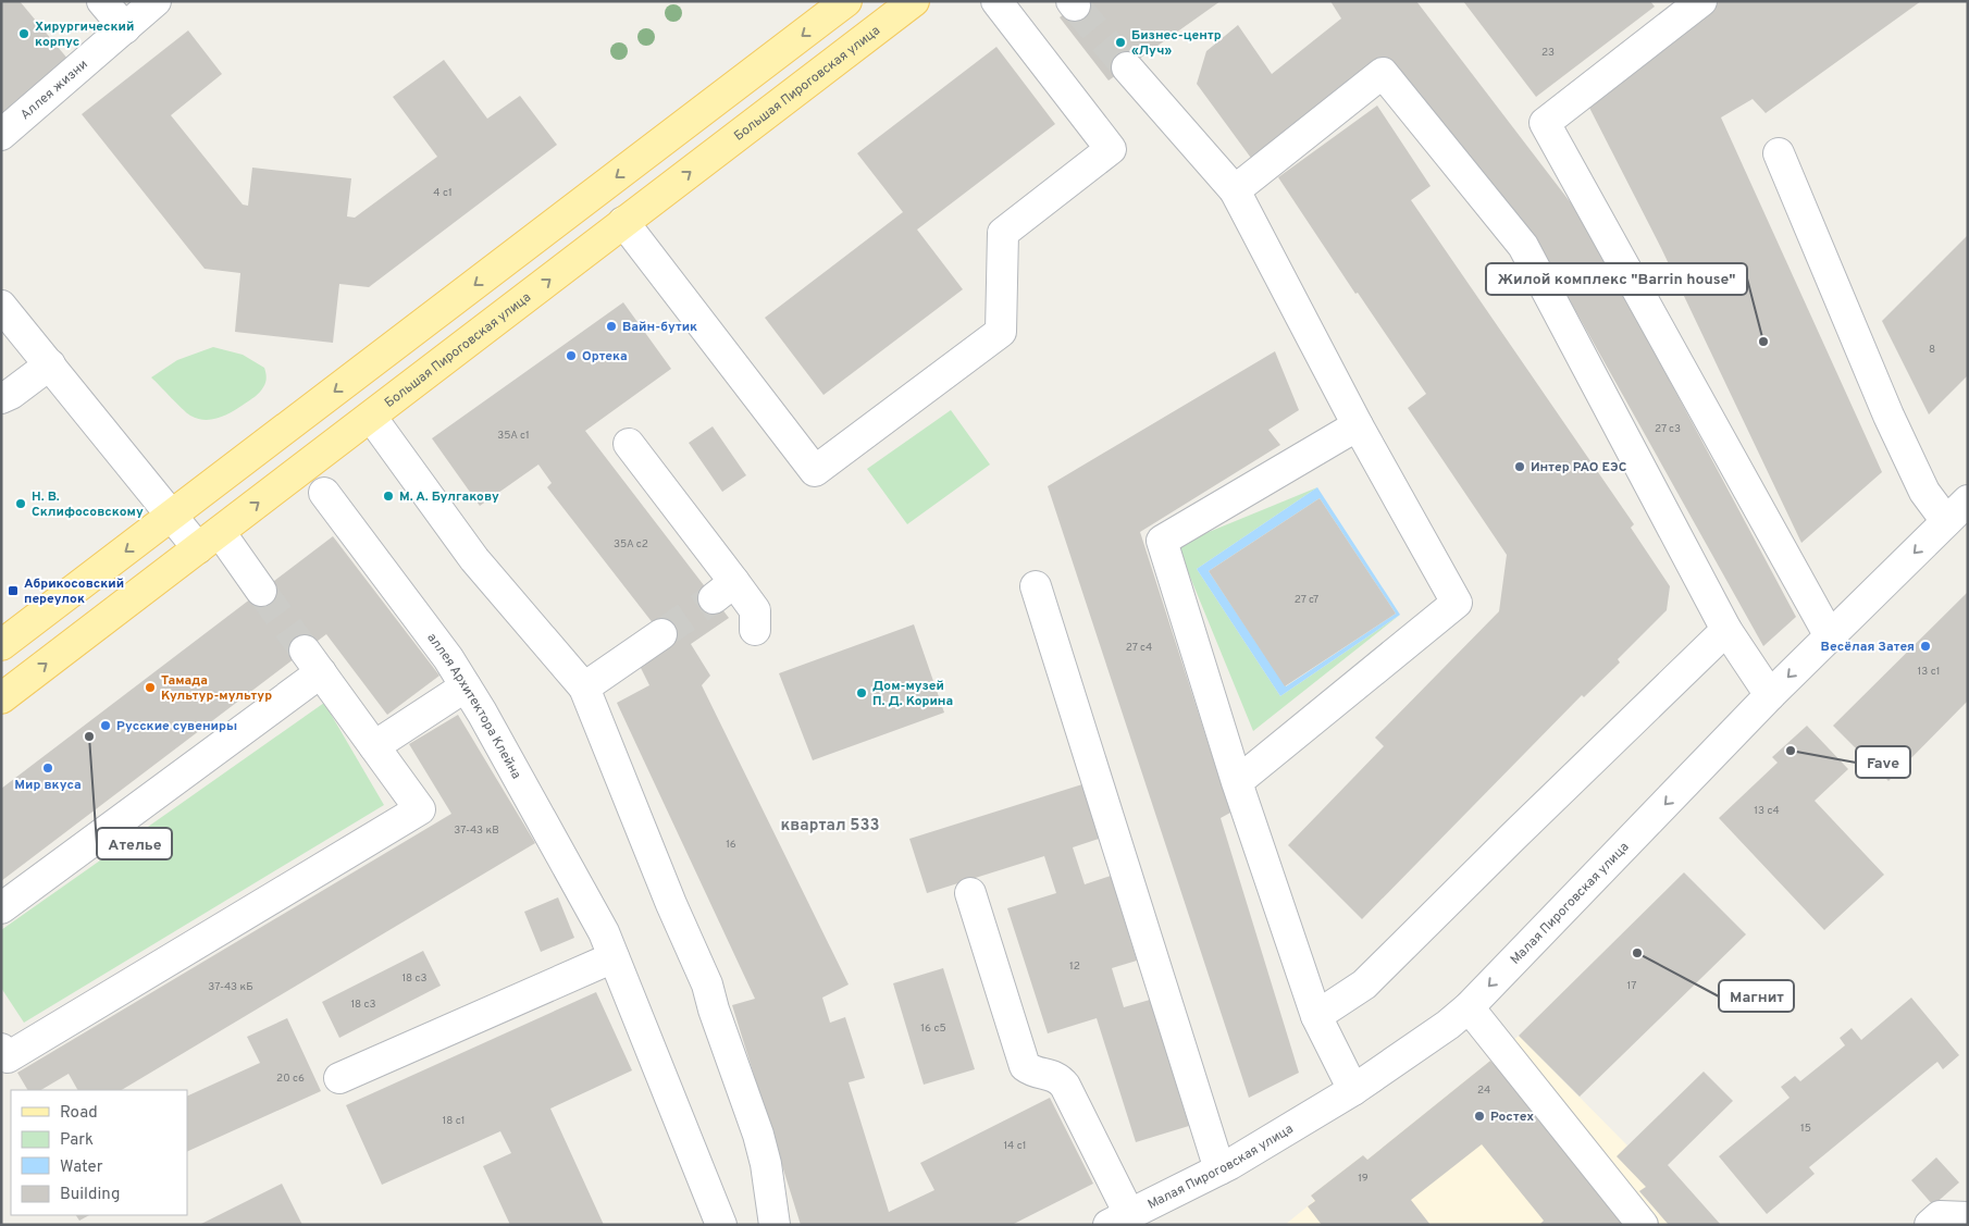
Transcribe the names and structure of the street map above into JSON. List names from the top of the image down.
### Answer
{
  "streets": {
    "main road": ["Большая Пироговская улица"],
    "street": ["Аллея жизни", "аллея Архитектора Клейна", "Малая Пироговская улица"]
  },
  "districts": ["квартал 533"],
  "places": {
    "other": [
      "Хирургический корпус",
      "Бизнес-центр «Луч»",
      "Вайн-бутик",
      "Жилой комплекс \"Barrin house\"",
      "Ортека",
      "Интер РАО ЕЭС",
      "М. А. Булгакову",
      "Н. В. Склифосовскому",
      "Весёлая Затея",
      "Тамада Культур-мультур",
      "Дом-музей П. Д. Корина",
      "Русские сувениры",
      "Ателье",
      "Fave",
      "Мир вкуса",
      "Магнит",
      "Ростех"
    ],
    "transit": ["Абрикосовский переулок"]
  },
  "house_numbers": [
    "23",
    "4 с1",
    "8",
    "27 с3",
    "35А с1",
    "35А с2",
    "27 с7",
    "27 с4",
    "13 с1",
    "13 с4",
    "37-43 кВ",
    "16",
    "12",
    "18 с3",
    "17",
    "37-43 кБ",
    "18 с3",
    "16 с5",
    "20 с6",
    "24",
    "18 с1",
    "15",
    "14 с1",
    "19"
  ],
  "legend": [
    "Road",
    "Park",
    "Water",
    "Building"
  ]
}
